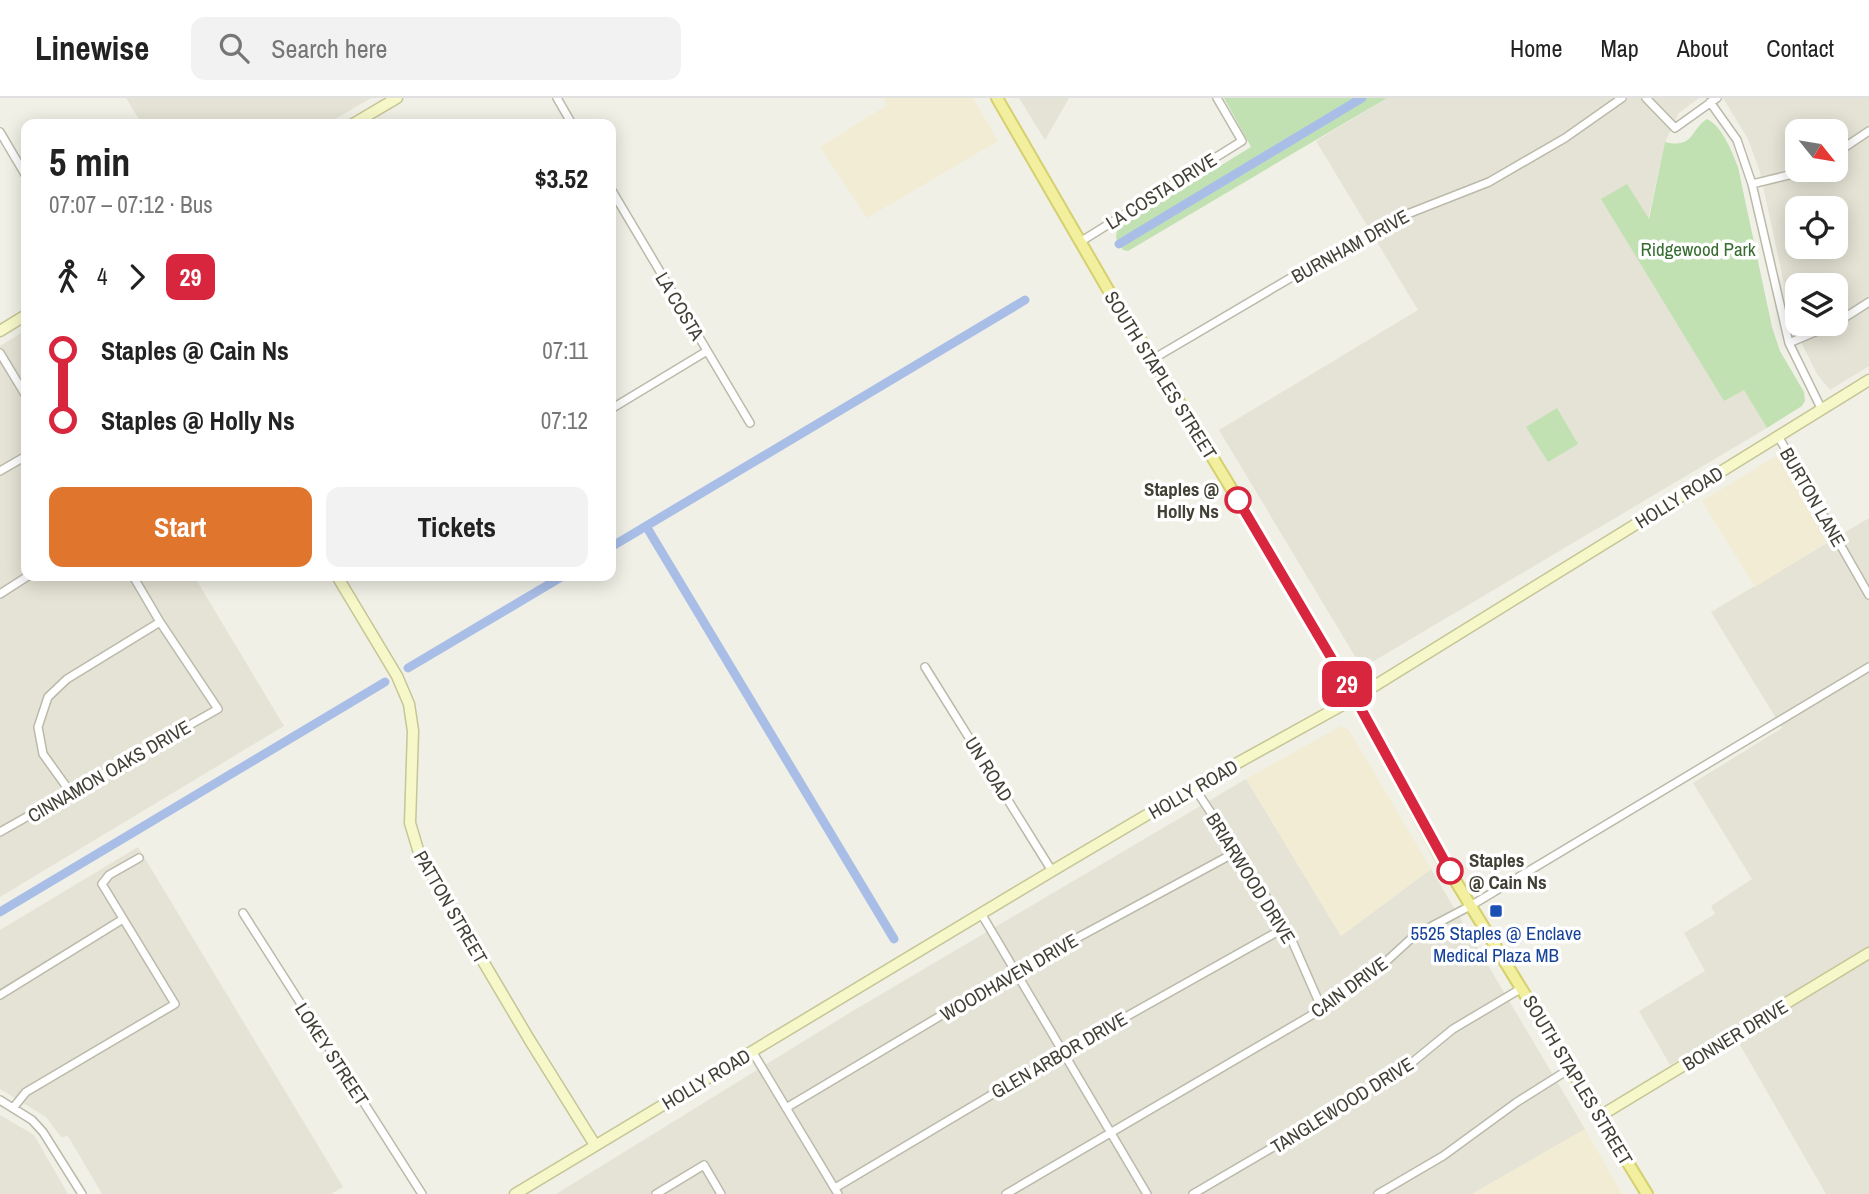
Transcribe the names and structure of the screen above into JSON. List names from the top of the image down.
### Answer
{
  "streets": {
    "main road": [
      "SOUTH STAPLES STREET",
      "HOLLY ROAD",
      "PATTON STREET",
      "BONNER DRIVE"
    ],
    "street": [
      "LA COSTA DRIVE",
      "BURNHAM DRIVE",
      "LA COSTA",
      "BURTON LANE",
      "UN ROAD",
      "CINNAMON OAKS DRIVE",
      "BRIARWOOD DRIVE",
      "WOODHAVEN DRIVE",
      "CAIN DRIVE",
      "LOKEY STREET",
      "GLEN ARBOR DRIVE",
      "TANGLEWOOD DRIVE"
    ]
  },
  "crossings": [
    ["LA COSTA DRIVE", "SOUTH STAPLES STREET"],
    ["BURNHAM DRIVE", "SOUTH STAPLES STREET"],
    ["SOUTH STAPLES STREET", "HOLLY ROAD"],
    ["SOUTH STAPLES STREET", "CAIN DRIVE"],
    ["SOUTH STAPLES STREET", "BONNER DRIVE"],
    ["SOUTH STAPLES STREET", "TANGLEWOOD DRIVE"],
    ["HOLLY ROAD", "BURTON LANE"],
    ["HOLLY ROAD", "UN ROAD"],
    ["HOLLY ROAD", "BRIARWOOD DRIVE"],
    ["HOLLY ROAD", "PATTON STREET"],
    ["BRIARWOOD DRIVE", "WOODHAVEN DRIVE"],
    ["BRIARWOOD DRIVE", "CAIN DRIVE"],
    ["BRIARWOOD DRIVE", "GLEN ARBOR DRIVE"]
  ],
  "parks": ["Ridgewood Park"],
  "places": {
    "other": ["Staples @ Holly Ns", "Staples @ Cain Ns"],
    "transit": ["5525 Staples @ Enclave Medical Plaza MB"]
  },
  "lines": ["bus line 29"],
  "north": "bottom right",
  "page": {
    "header": "Linewise",
    "search": "Search here",
    "nav": [
      "Home",
      "Map",
      "About",
      "Contact"
    ],
    "on_map": "29",
    "heading": ["5 min", "07:07 – 07:12 · Bus", "$3.52"],
    "legs": ["4", "29"],
    "list": [
      {
        "name": "Staples @ Cain Ns",
        "value": "07:11"
      },
      {
        "name": "Staples @ Holly Ns",
        "value": "07:12"
      }
    ],
    "buttons": ["Start", "Tickets"]
  }
}
